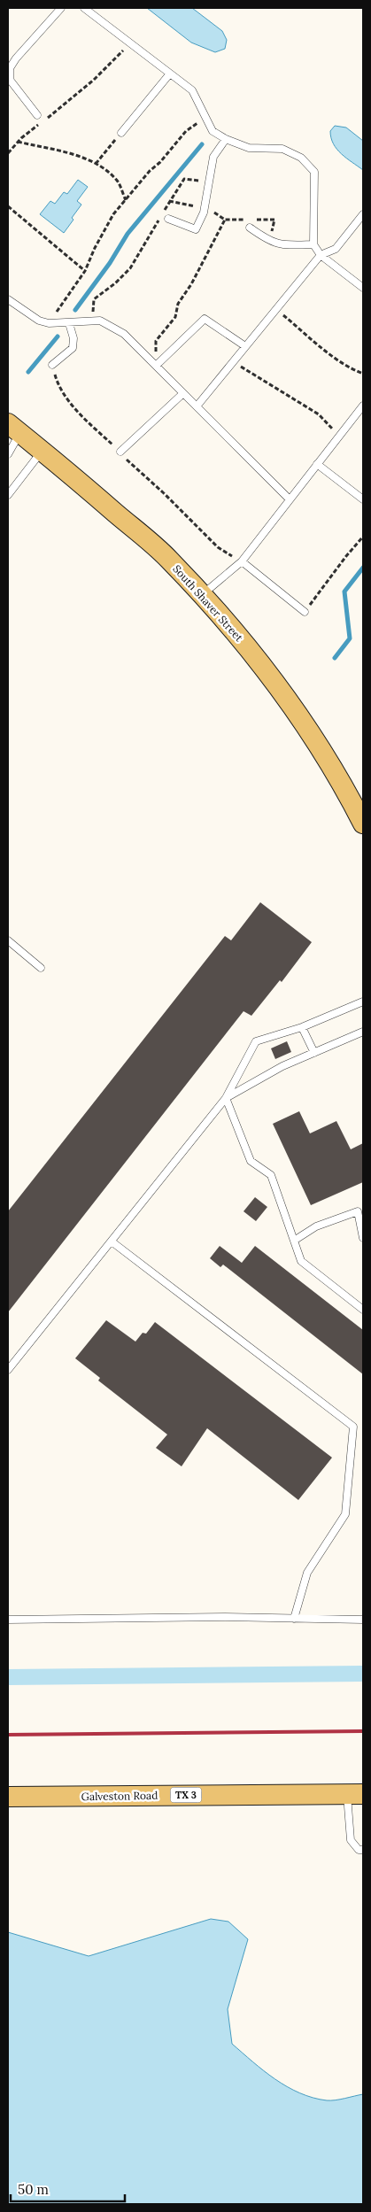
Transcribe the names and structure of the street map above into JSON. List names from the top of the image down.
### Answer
{
  "streets": {
    "main road": ["South Shaver Street", "TX 3", "Galveston Road"]
  },
  "scale_bar": "50 m"
}
